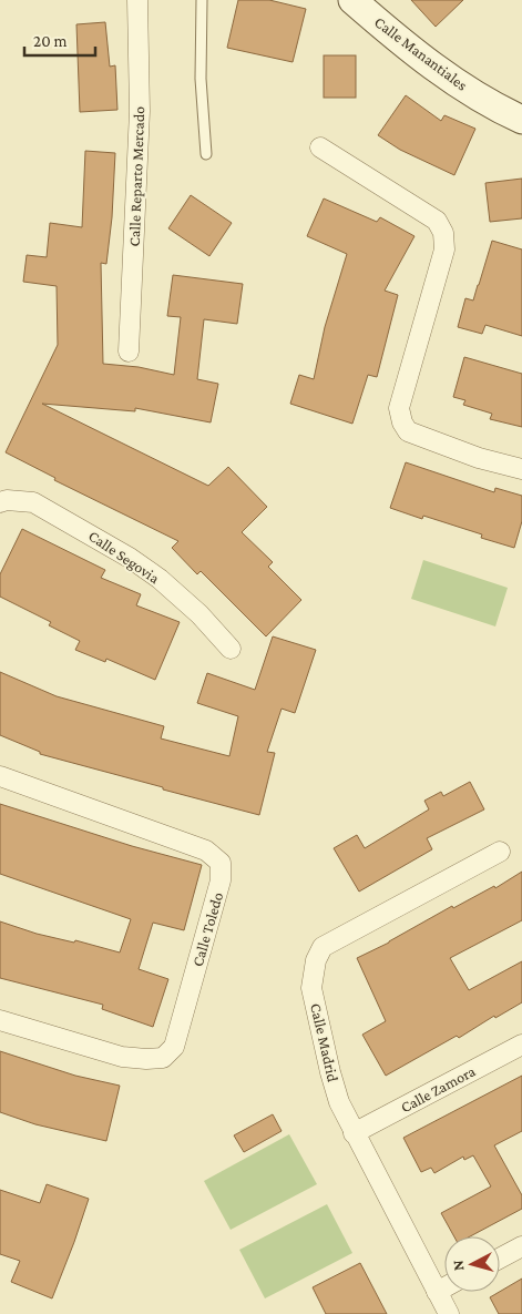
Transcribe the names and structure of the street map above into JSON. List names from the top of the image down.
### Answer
{
  "streets": {
    "street": [
      "Calle Manantiales",
      "Calle Reparto Mercado",
      "Calle Segovia",
      "Calle Toledo",
      "Calle Madrid",
      "Calle Zamora"
    ]
  },
  "crossings": [
    ["Calle Madrid", "Calle Zamora"]
  ],
  "scale_bar": "20 m",
  "north": "left"
}
